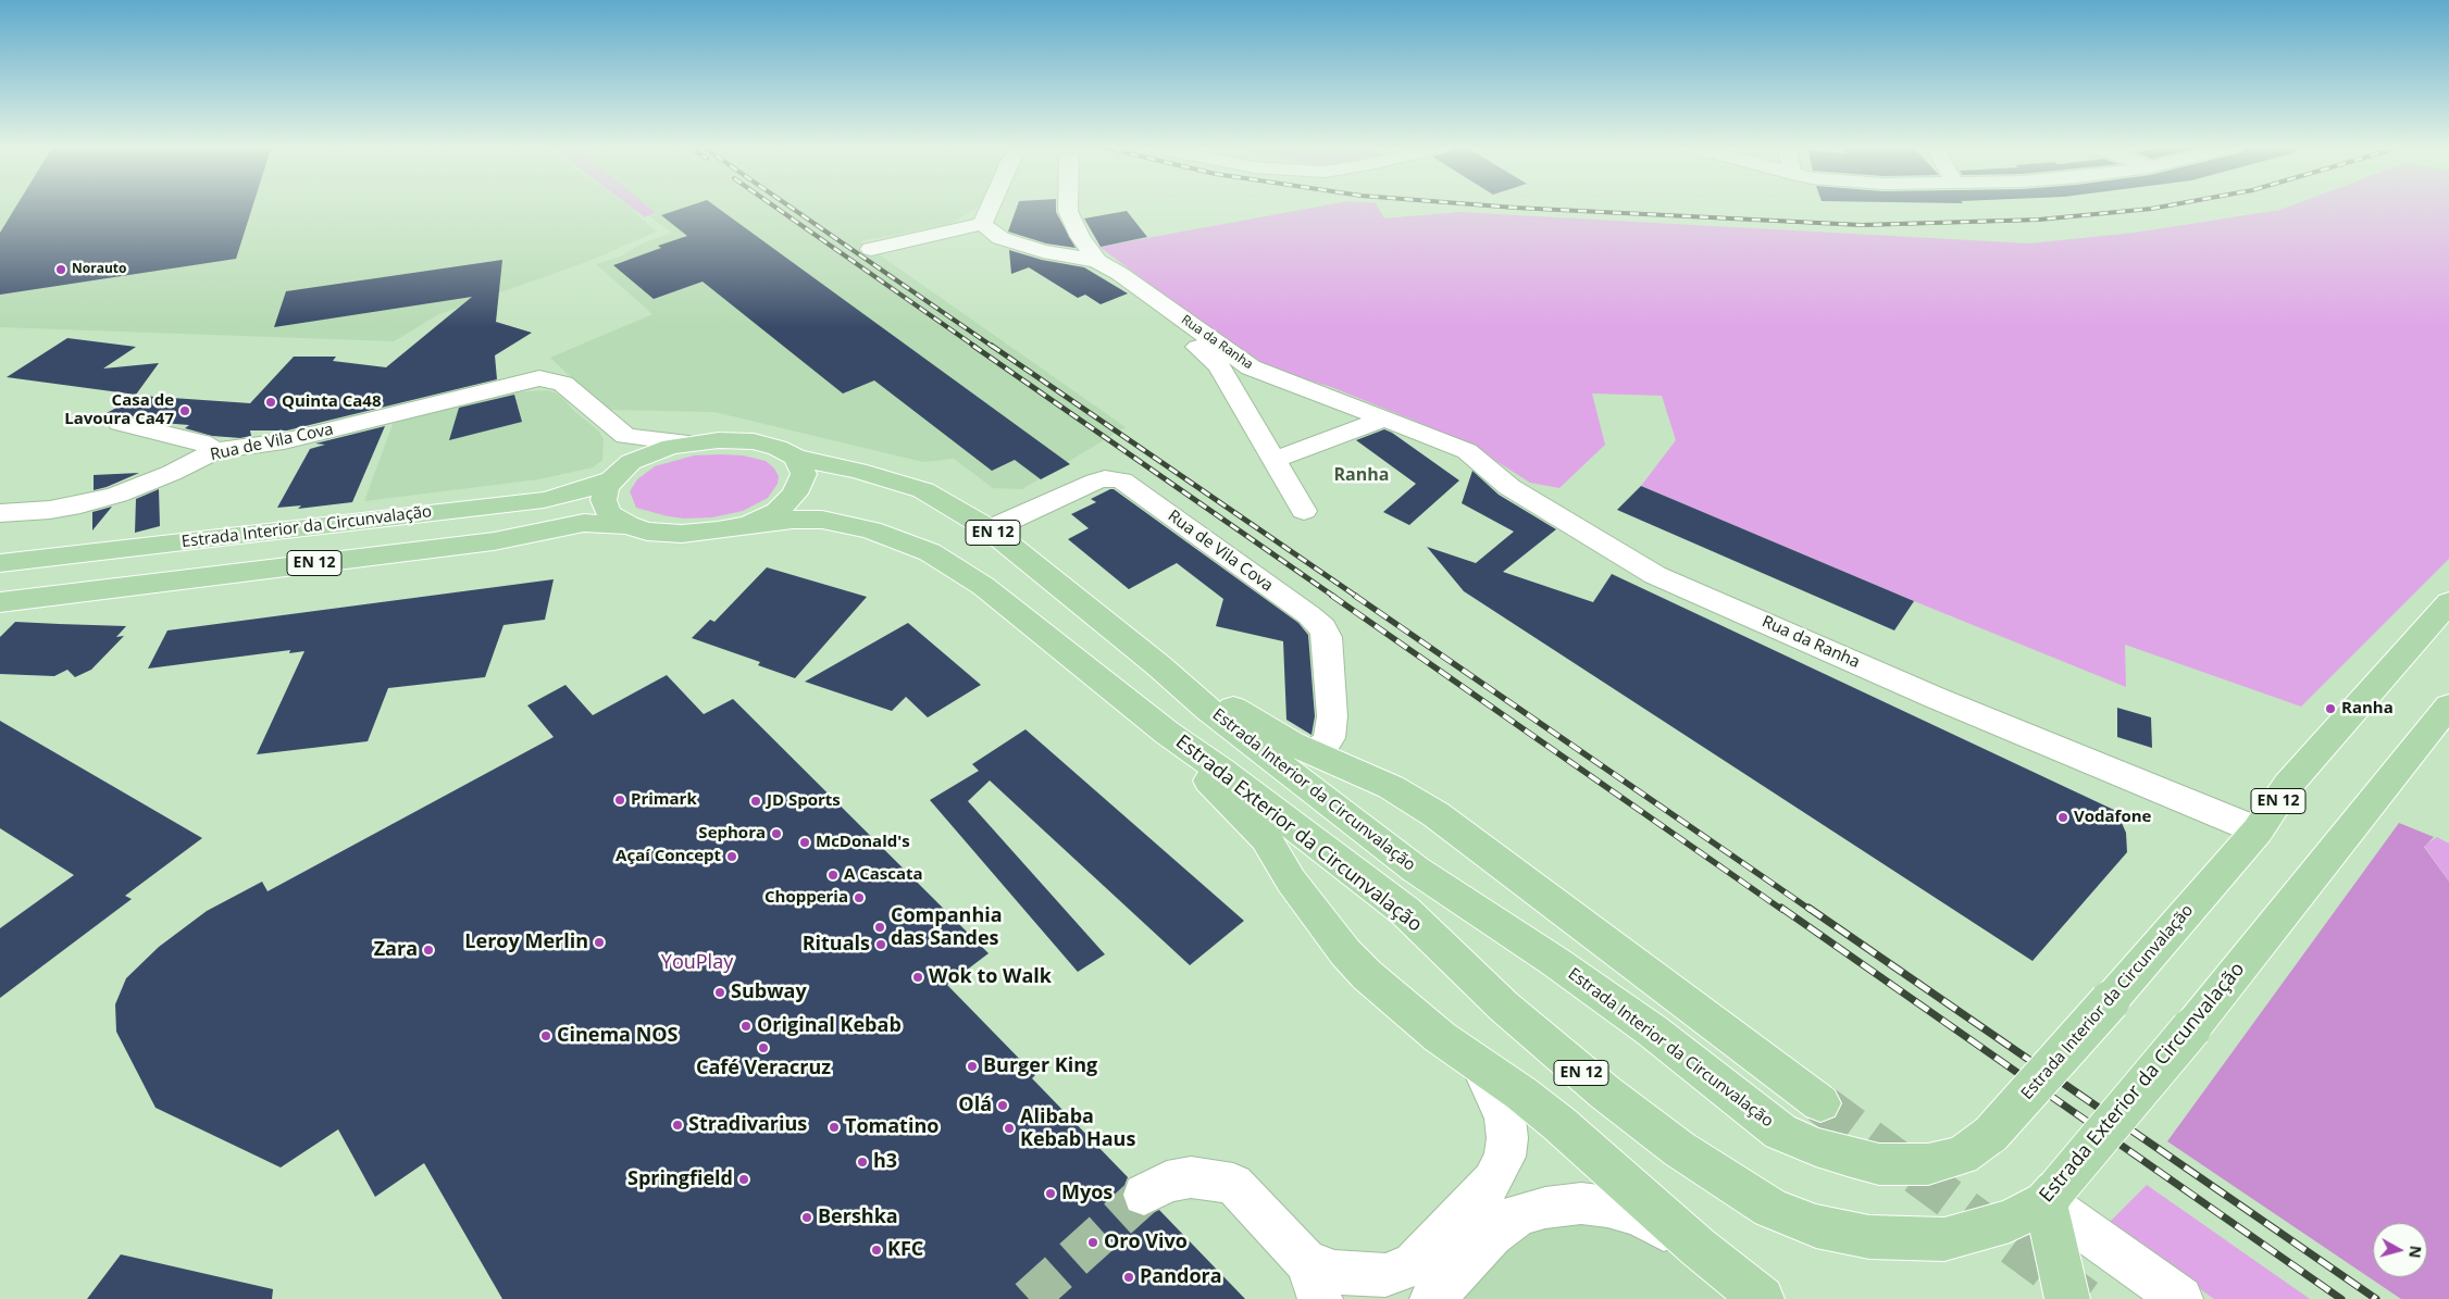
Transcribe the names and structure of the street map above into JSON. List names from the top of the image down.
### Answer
{
  "streets": {
    "main road": ["Estrada Interior da Circunvalação", "EN 12", "Estrada Exterior da Circunvalação"],
    "street": ["Rua da Ranha", "Rua de Vila Cova"]
  },
  "crossings": [
    ["Rua da Ranha", "Estrada Interior da Circunvalação"],
    ["Rua de Vila Cova", "Estrada Interior da Circunvalação"],
    ["Estrada Interior da Circunvalação", "EN 12"],
    ["EN 12", "Estrada Exterior da Circunvalação"]
  ],
  "districts": ["Ranha"],
  "parks": ["YouPlay"],
  "places": [
    "Norauto",
    "Quinta Ca48",
    "Casa de Lavoura Ca47",
    "Ranha",
    "Primark",
    "JD Sports",
    "Vodafone",
    "Sephora",
    "McDonald's",
    "Açaí Concept",
    "A Cascata",
    "Chopperia",
    "Companhia das Sandes",
    "Leroy Merlin",
    "Rituals",
    "Zara",
    "Wok to Walk",
    "Subway",
    "Original Kebab",
    "Cinema NOS",
    "Café Veracruz",
    "Burger King",
    "Olá",
    "Stradivarius",
    "Tomatino",
    "Alibaba Kebab Haus",
    "h3",
    "Springfield",
    "Myos",
    "Bershka",
    "Oro Vivo",
    "KFC",
    "Pandora"
  ],
  "north": "right"
}
